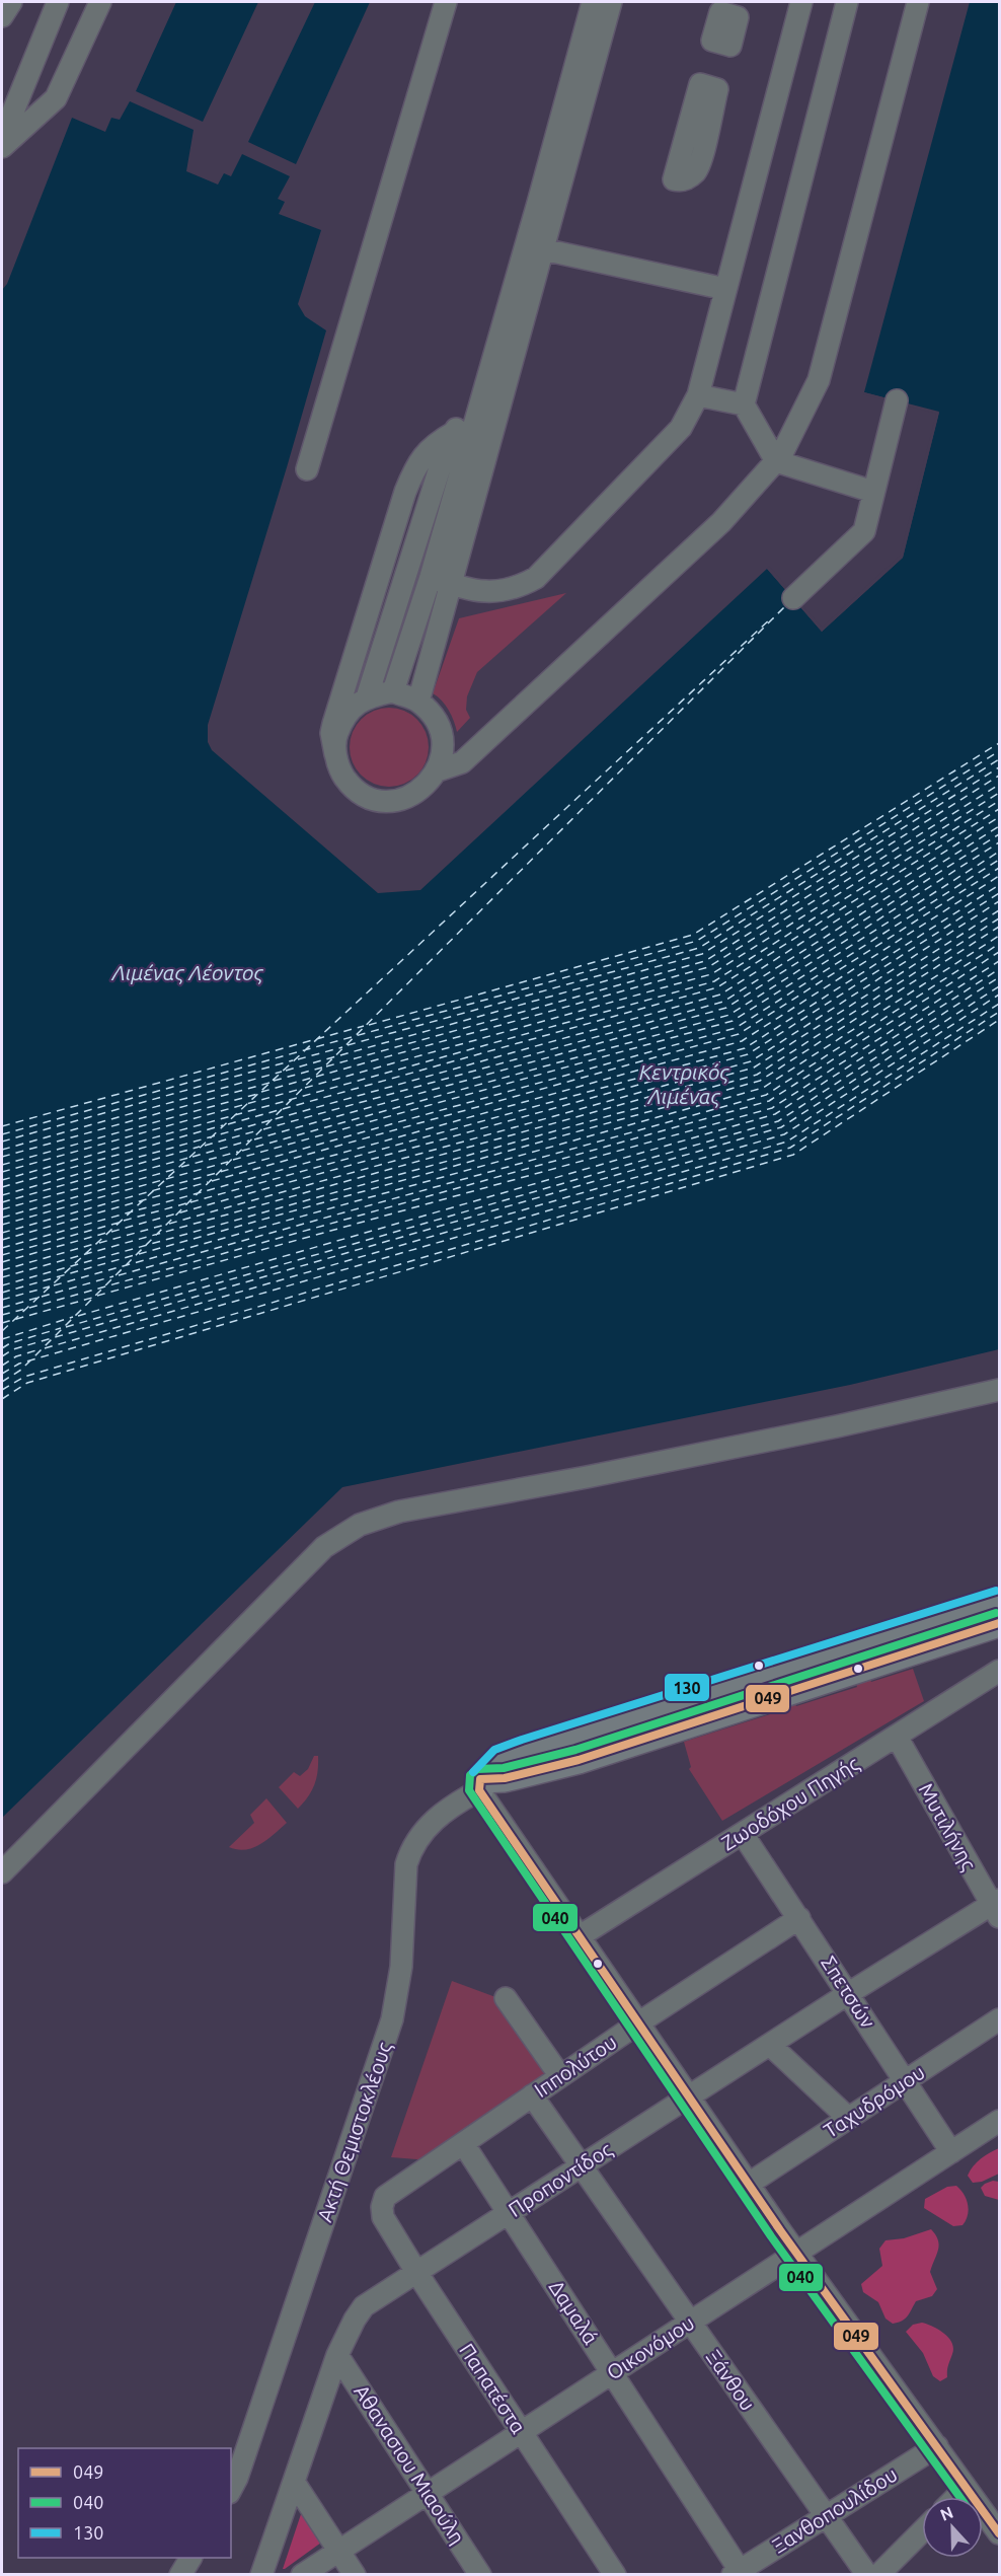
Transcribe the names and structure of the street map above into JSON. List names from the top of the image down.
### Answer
{
  "streets": {
    "street": [
      "Ζωοδόχου Πηγής",
      "Μυτιλήνης",
      "Σπετσών",
      "Ιππολύτου",
      "Ταχυδρόμου",
      "Ακτή Θεμιστοκλέους",
      "Προποντίδος",
      "Δαμαλά",
      "Οικονόμου",
      "Ξάνθου",
      "Παπατέστα",
      "Αθανασιου Μιαούλη",
      "Ξανθοπουλίδου"
    ]
  },
  "crossings": [
    ["Ζωοδόχου Πηγής", "Μυτιλήνης"],
    ["Ζωοδόχου Πηγής", "Σπετσών"],
    ["Μυτιλήνης", "Προποντίδος"],
    ["Σπετσών", "Ιππολύτου"],
    ["Σπετσών", "Ταχυδρόμου"],
    ["Σπετσών", "Προποντίδος"],
    ["Σπετσών", "Οικονόμου"],
    ["Ιππολύτου", "Δαμαλά"],
    ["Ιππολύτου", "Ξάνθου"],
    ["Ιππολύτου", "Παπατέστα"],
    ["Προποντίδος", "Δαμαλά"],
    ["Προποντίδος", "Ξάνθου"],
    ["Προποντίδος", "Παπατέστα"],
    ["Προποντίδος", "Αθανασιου Μιαούλη"],
    ["Δαμαλά", "Οικονόμου"],
    ["Δαμαλά", "Ξανθοπουλίδου"],
    ["Οικονόμου", "Ξάνθου"],
    ["Οικονόμου", "Παπατέστα"],
    ["Οικονόμου", "Αθανασιου Μιαούλη"],
    ["Ξάνθου", "Ξανθοπουλίδου"]
  ],
  "water": ["Λιμένας Λέοντος", "Κεντρικός Λιμένας"],
  "lines": ["transit line 130", "transit line 040", "transit line 049"],
  "legend": ["049", "040", "130"],
  "north": "top"
}
